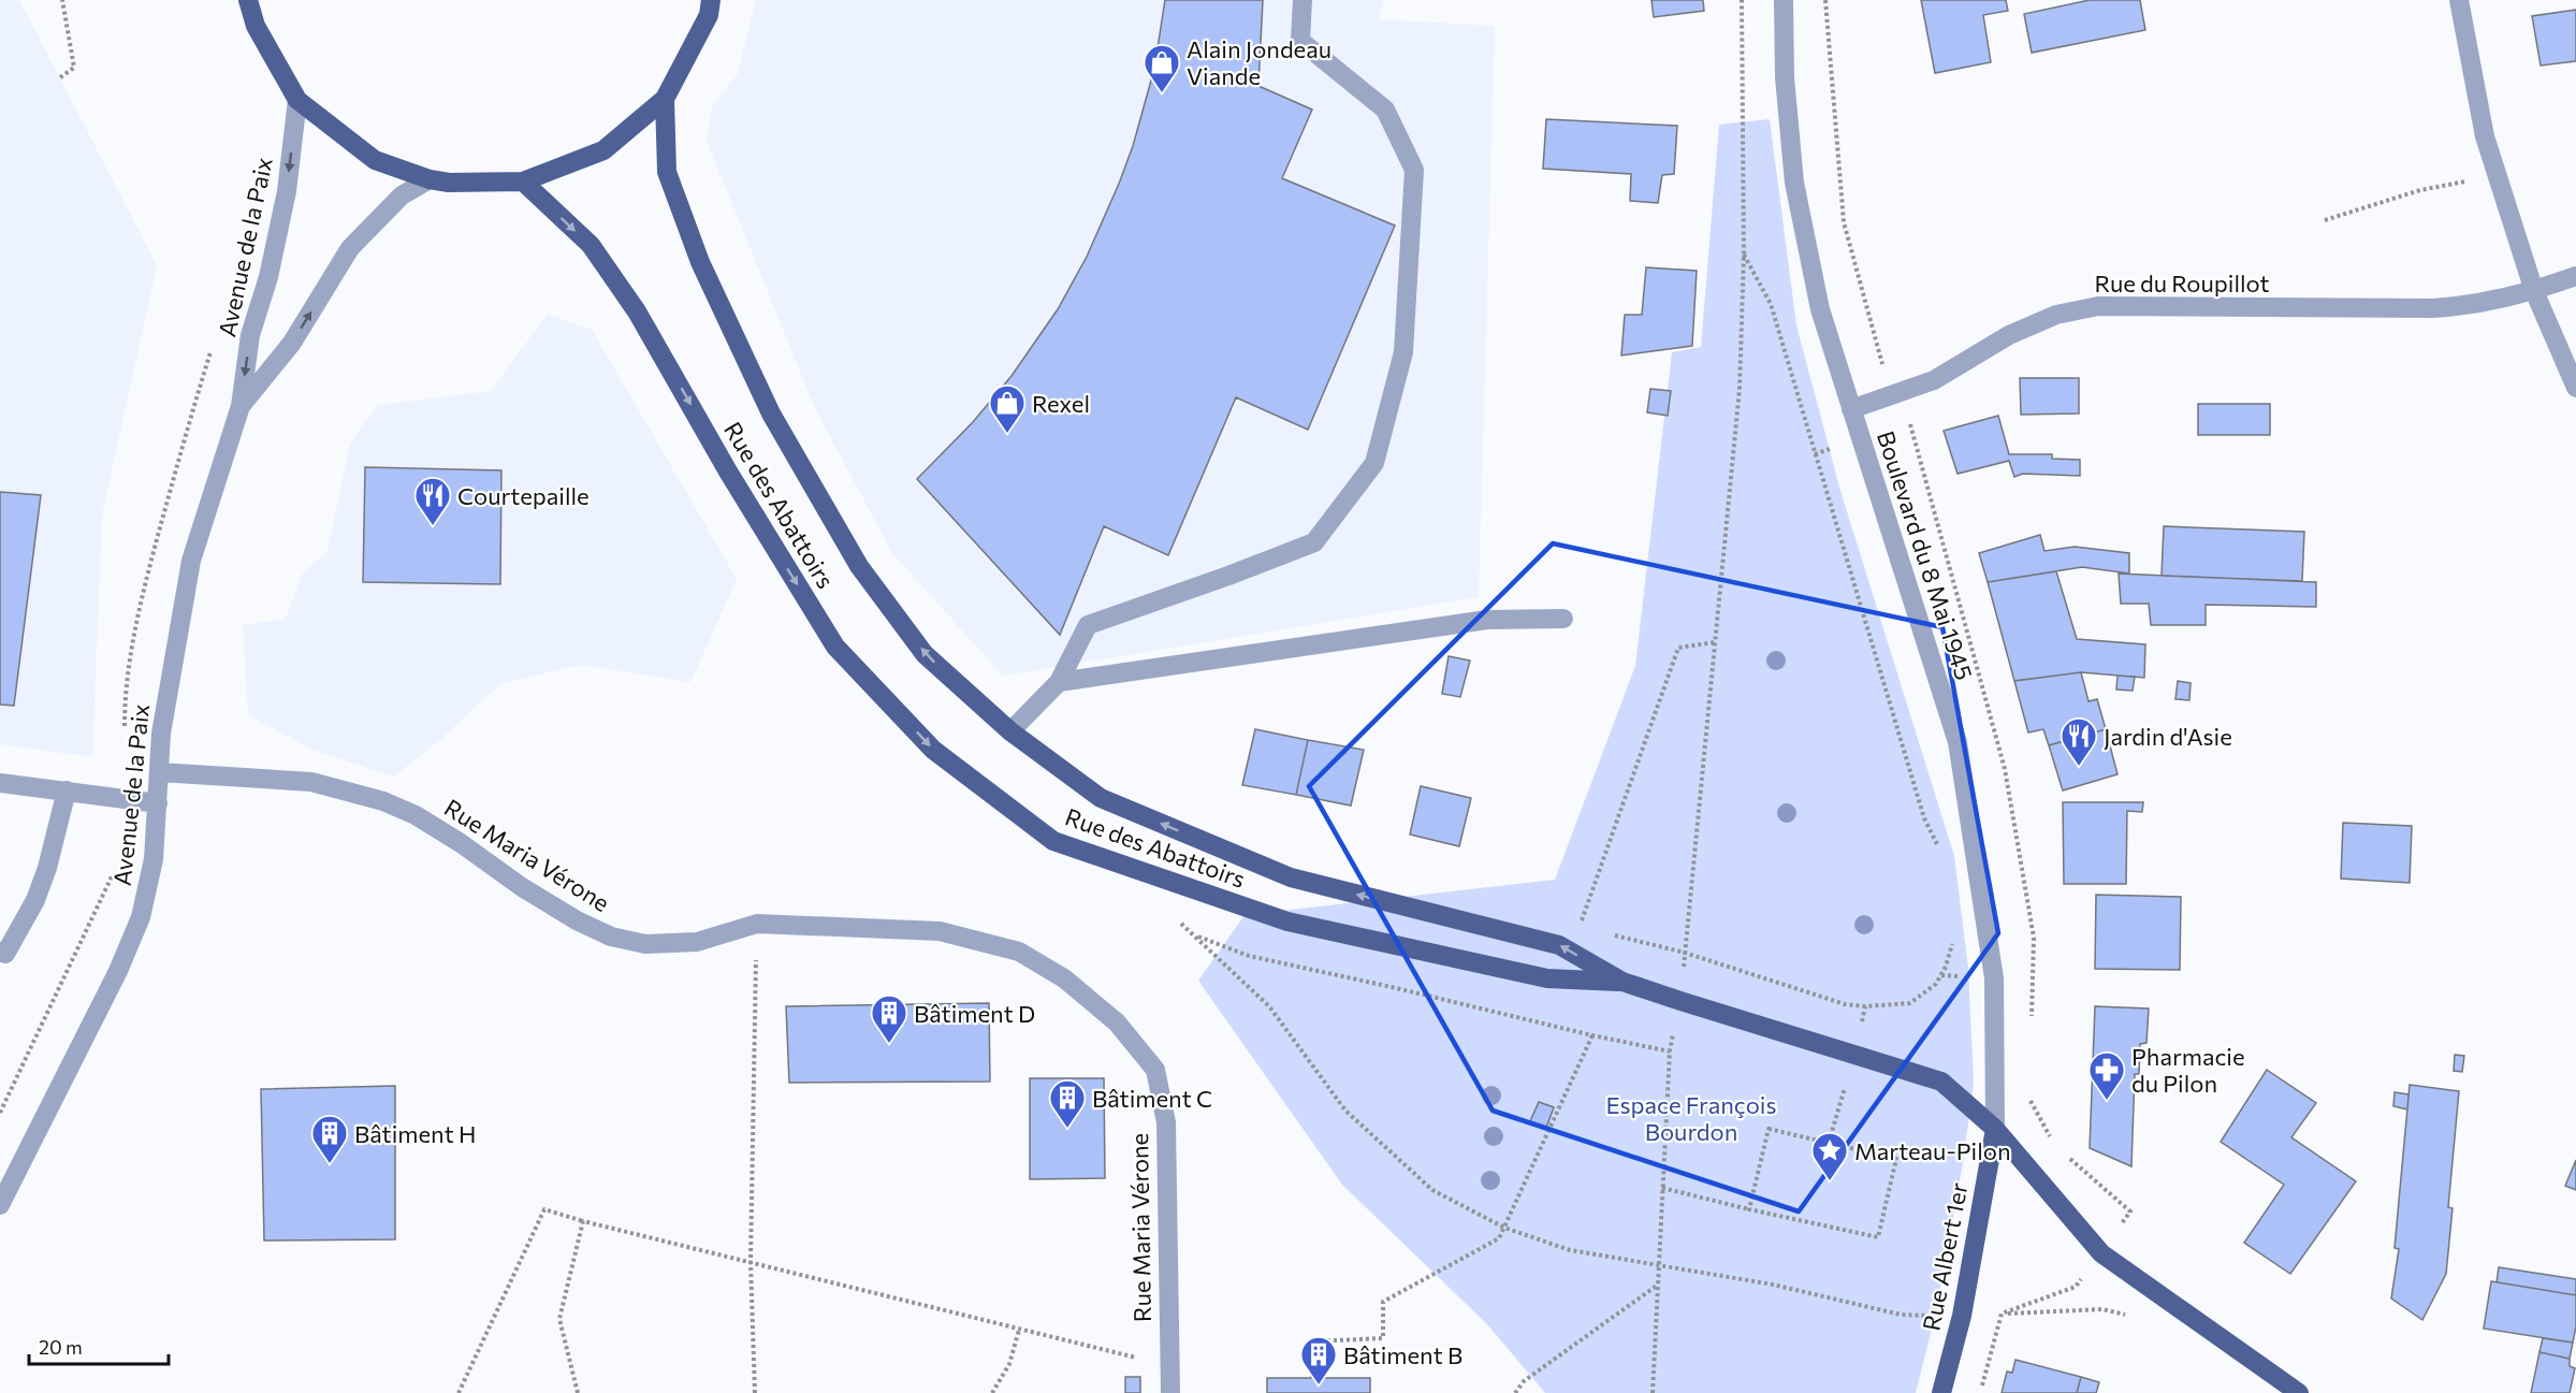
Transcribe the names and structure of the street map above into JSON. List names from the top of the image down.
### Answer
{
  "streets": {
    "main road": ["Rue des Abattoirs", "Rue Albert 1er"],
    "street": [
      "Avenue de la Paix",
      "Rue du Roupillot",
      "Boulevard du 8 Mai 1945",
      "Rue Maria Vérone"
    ]
  },
  "crossings": [
    ["Avenue de la Paix", "Rue Maria Vérone"],
    ["Rue du Roupillot", "Boulevard du 8 Mai 1945"],
    ["Boulevard du 8 Mai 1945", "Rue Albert 1er"]
  ],
  "parks": ["Espace François Bourdon"],
  "places": {
    "shop": ["Alain Jondeau Viande", "Rexel"],
    "restaurant": ["Courtepaille", "Jardin d'Asie"],
    "building": [
      "Bâtiment D",
      "Bâtiment C",
      "Bâtiment H",
      "Bâtiment B"
    ],
    "pharmacy": ["Pharmacie du Pilon"],
    "place": ["Marteau-Pilon"]
  },
  "scale_bar": "20 m"
}
